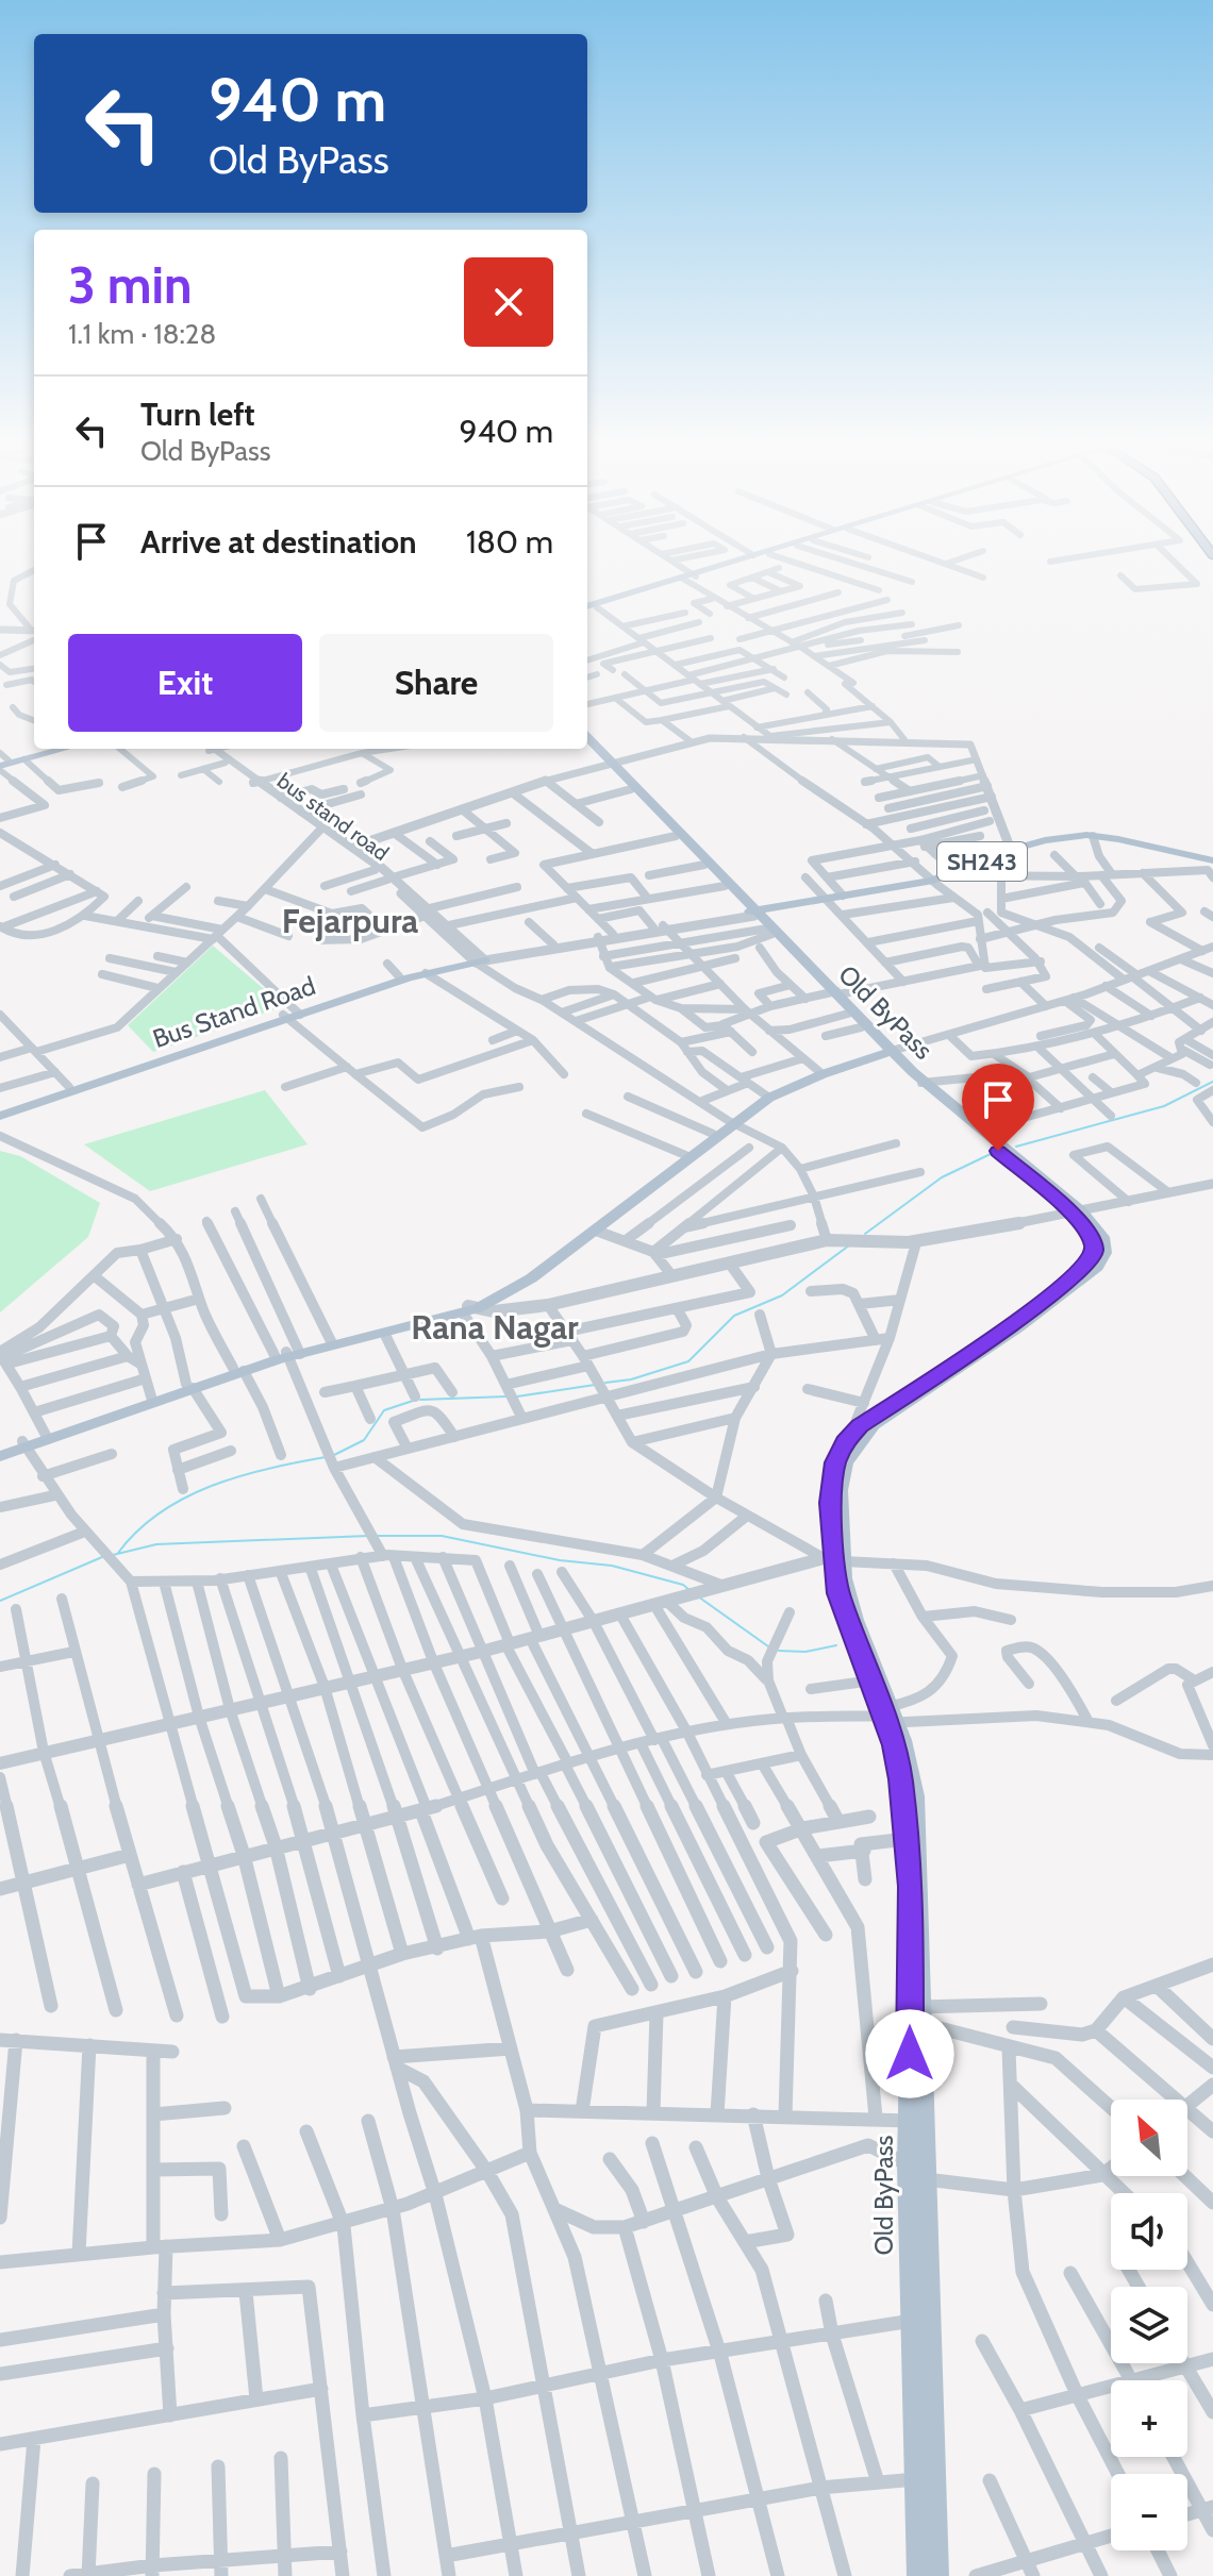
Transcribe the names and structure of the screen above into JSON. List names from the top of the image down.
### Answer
{
  "streets": {
    "main road": ["SH243", "Bus Stand Road", "Old ByPass"],
    "street": ["bus stand road"]
  },
  "crossings": [
    ["bus stand road", "Bus Stand Road"],
    ["SH243", "Old ByPass"]
  ],
  "districts": ["Fejarpura", "Rana Nagar"],
  "north": "top left",
  "page": {
    "turn": ["940 m", "Old ByPass"],
    "heading": ["3 min", "1.1 km · 18:28"],
    "list": [
      {
        "name": "Turn left",
        "note": "Old ByPass",
        "value": "940 m"
      },
      {
        "name": "Arrive at destination",
        "value": "180 m"
      }
    ],
    "buttons": ["Exit", "Share"],
    "map_buttons": ["+", "−"]
  }
}
